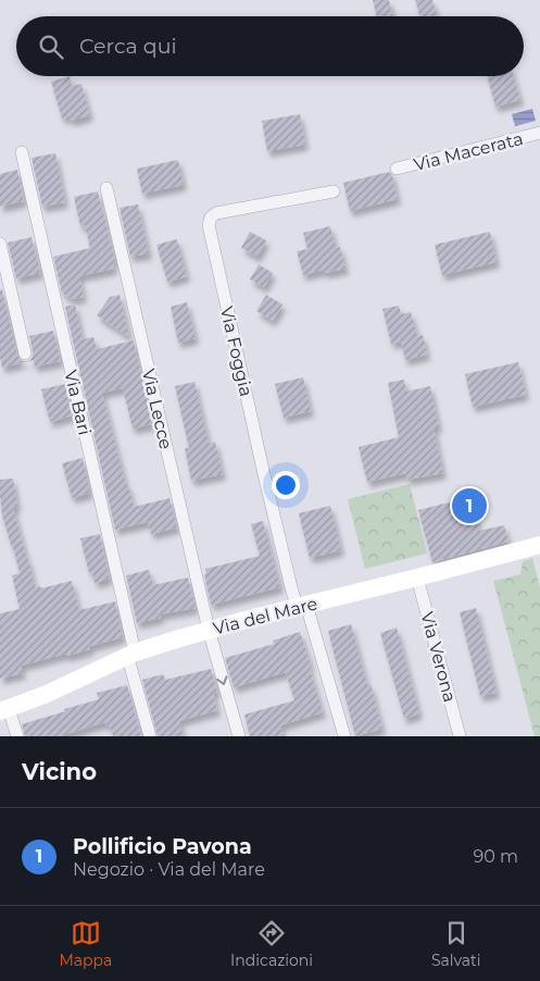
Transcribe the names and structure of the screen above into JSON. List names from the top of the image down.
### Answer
{
  "streets": {
    "main road": ["Via del Mare"],
    "street": [
      "Via Macerata",
      "Via Foggia",
      "Via Bari",
      "Via Lecce",
      "Via Verona"
    ]
  },
  "crossings": [
    ["Via Foggia", "Via del Mare"],
    ["Via Bari", "Via del Mare"],
    ["Via Lecce", "Via del Mare"],
    ["Via del Mare", "Via Verona"]
  ],
  "page": {
    "search": "Cerca qui",
    "pins": "1",
    "heading": "Vicino",
    "list": [
      {
        "mark": "1",
        "name": "Pollificio Pavona",
        "note": "Negozio · Via del Mare",
        "value": "90 m"
      }
    ],
    "nav": ["Mappa", "Indicazioni", "Salvati"]
  }
}
